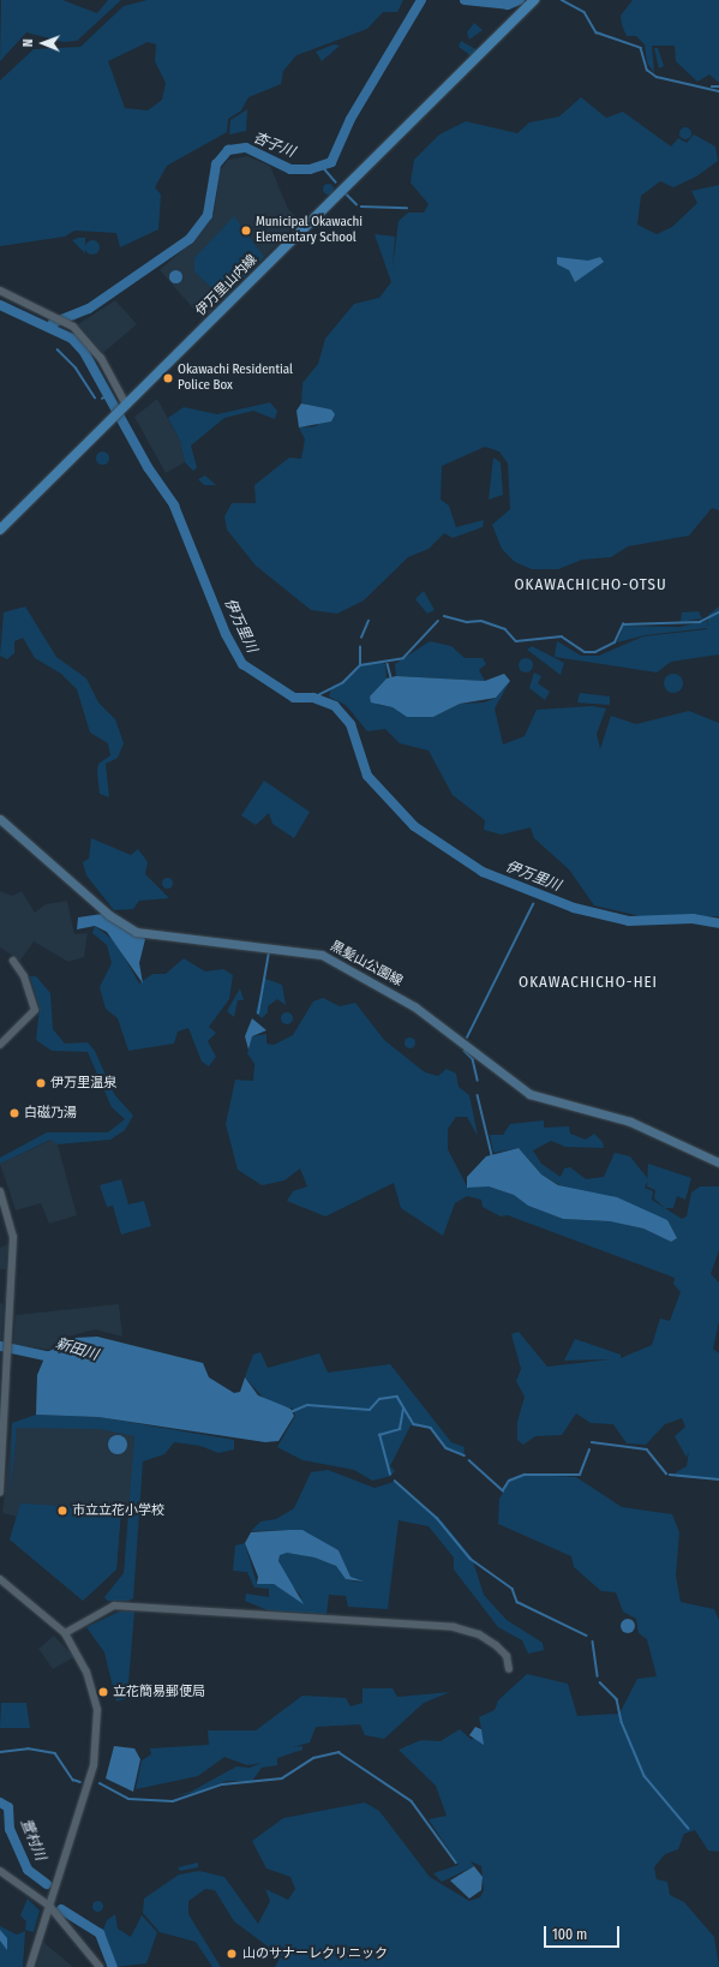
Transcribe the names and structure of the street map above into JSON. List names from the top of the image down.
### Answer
{
  "streets": {
    "main road": ["伊万里山内線", "黒髪山公園線"]
  },
  "districts": ["OKAWACHICHO-OTSU", "OKAWACHICHO-HEI"],
  "water": [
    "杏子川",
    "伊万里川",
    "新田川",
    "萱村川"
  ],
  "places": [
    "Municipal Okawachi Elementary School",
    "Okawachi Residential Police Box",
    "伊万里温泉",
    "白磁乃湯",
    "市立立花小学校",
    "立花簡易郵便局",
    "山のサナーレクリニック"
  ],
  "scale_bar": "100 m",
  "north": "left"
}
